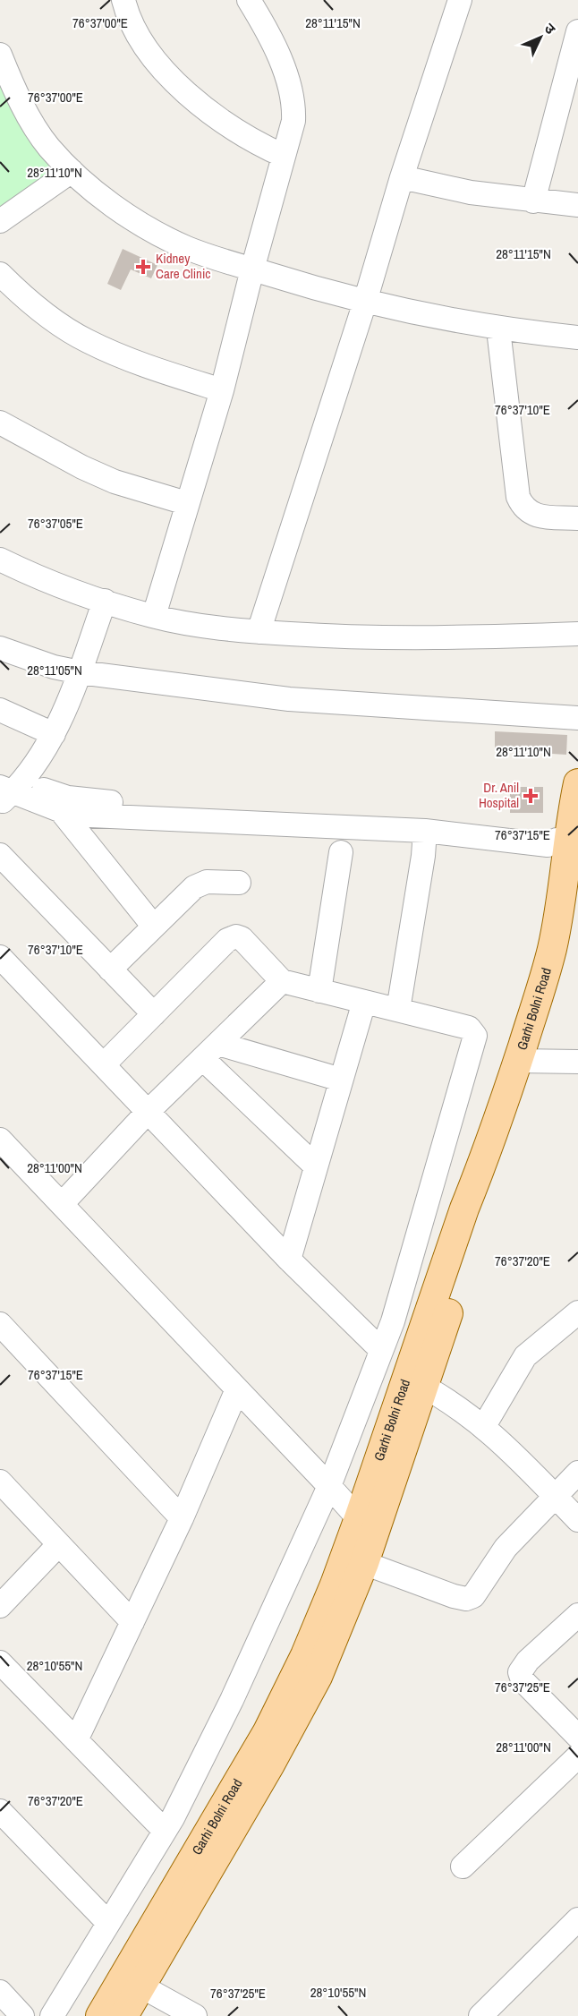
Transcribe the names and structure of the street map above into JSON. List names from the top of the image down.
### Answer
{
  "streets": {
    "main road": ["Garhi Bolni Road"]
  },
  "places": {
    "health": ["Kidney Care Clinic", "Dr. Anil Hospital"]
  },
  "north": "top right",
  "coordinates": [
    "76°37'00\"E",
    "28°11'15\"N",
    "28°11'10\"N",
    "76°37'10\"E",
    "76°37'05\"E",
    "28°11'05\"N",
    "76°37'15\"E",
    "28°11'00\"N",
    "76°37'20\"E",
    "28°10'55\"N",
    "76°37'25\"E"
  ]
}
